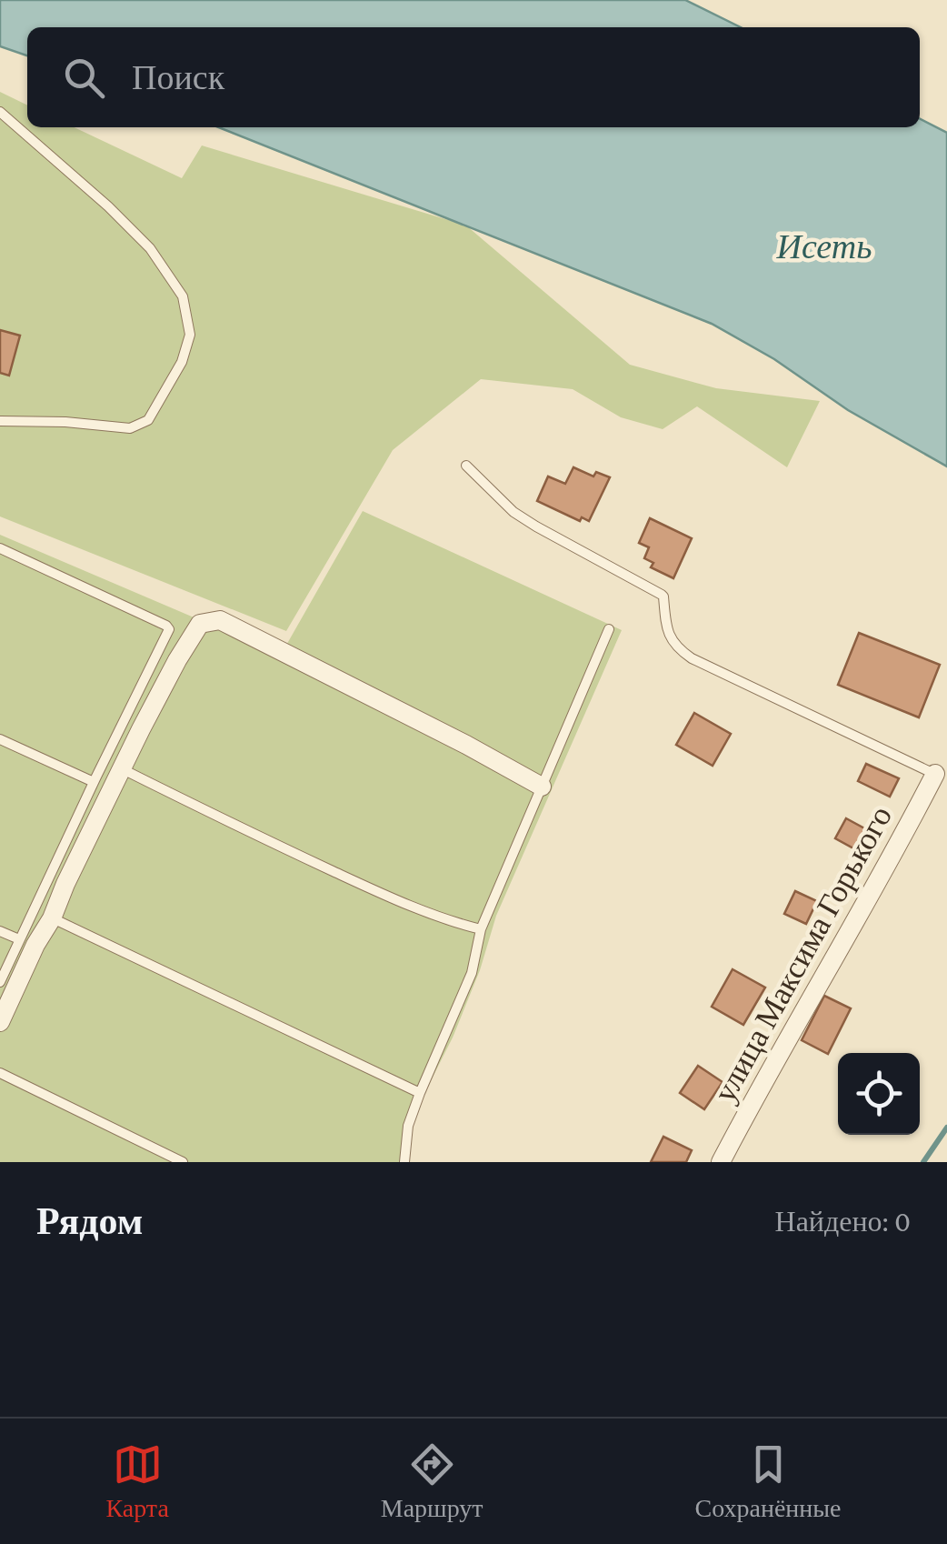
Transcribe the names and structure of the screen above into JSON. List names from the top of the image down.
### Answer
{
  "streets": {
    "street": ["улица Максима Горького"]
  },
  "water": ["Исеть"],
  "page": {
    "search": "Поиск",
    "heading": ["Рядом", "Найдено: 0"],
    "nav": ["Карта", "Маршрут", "Сохранённые"]
  }
}
